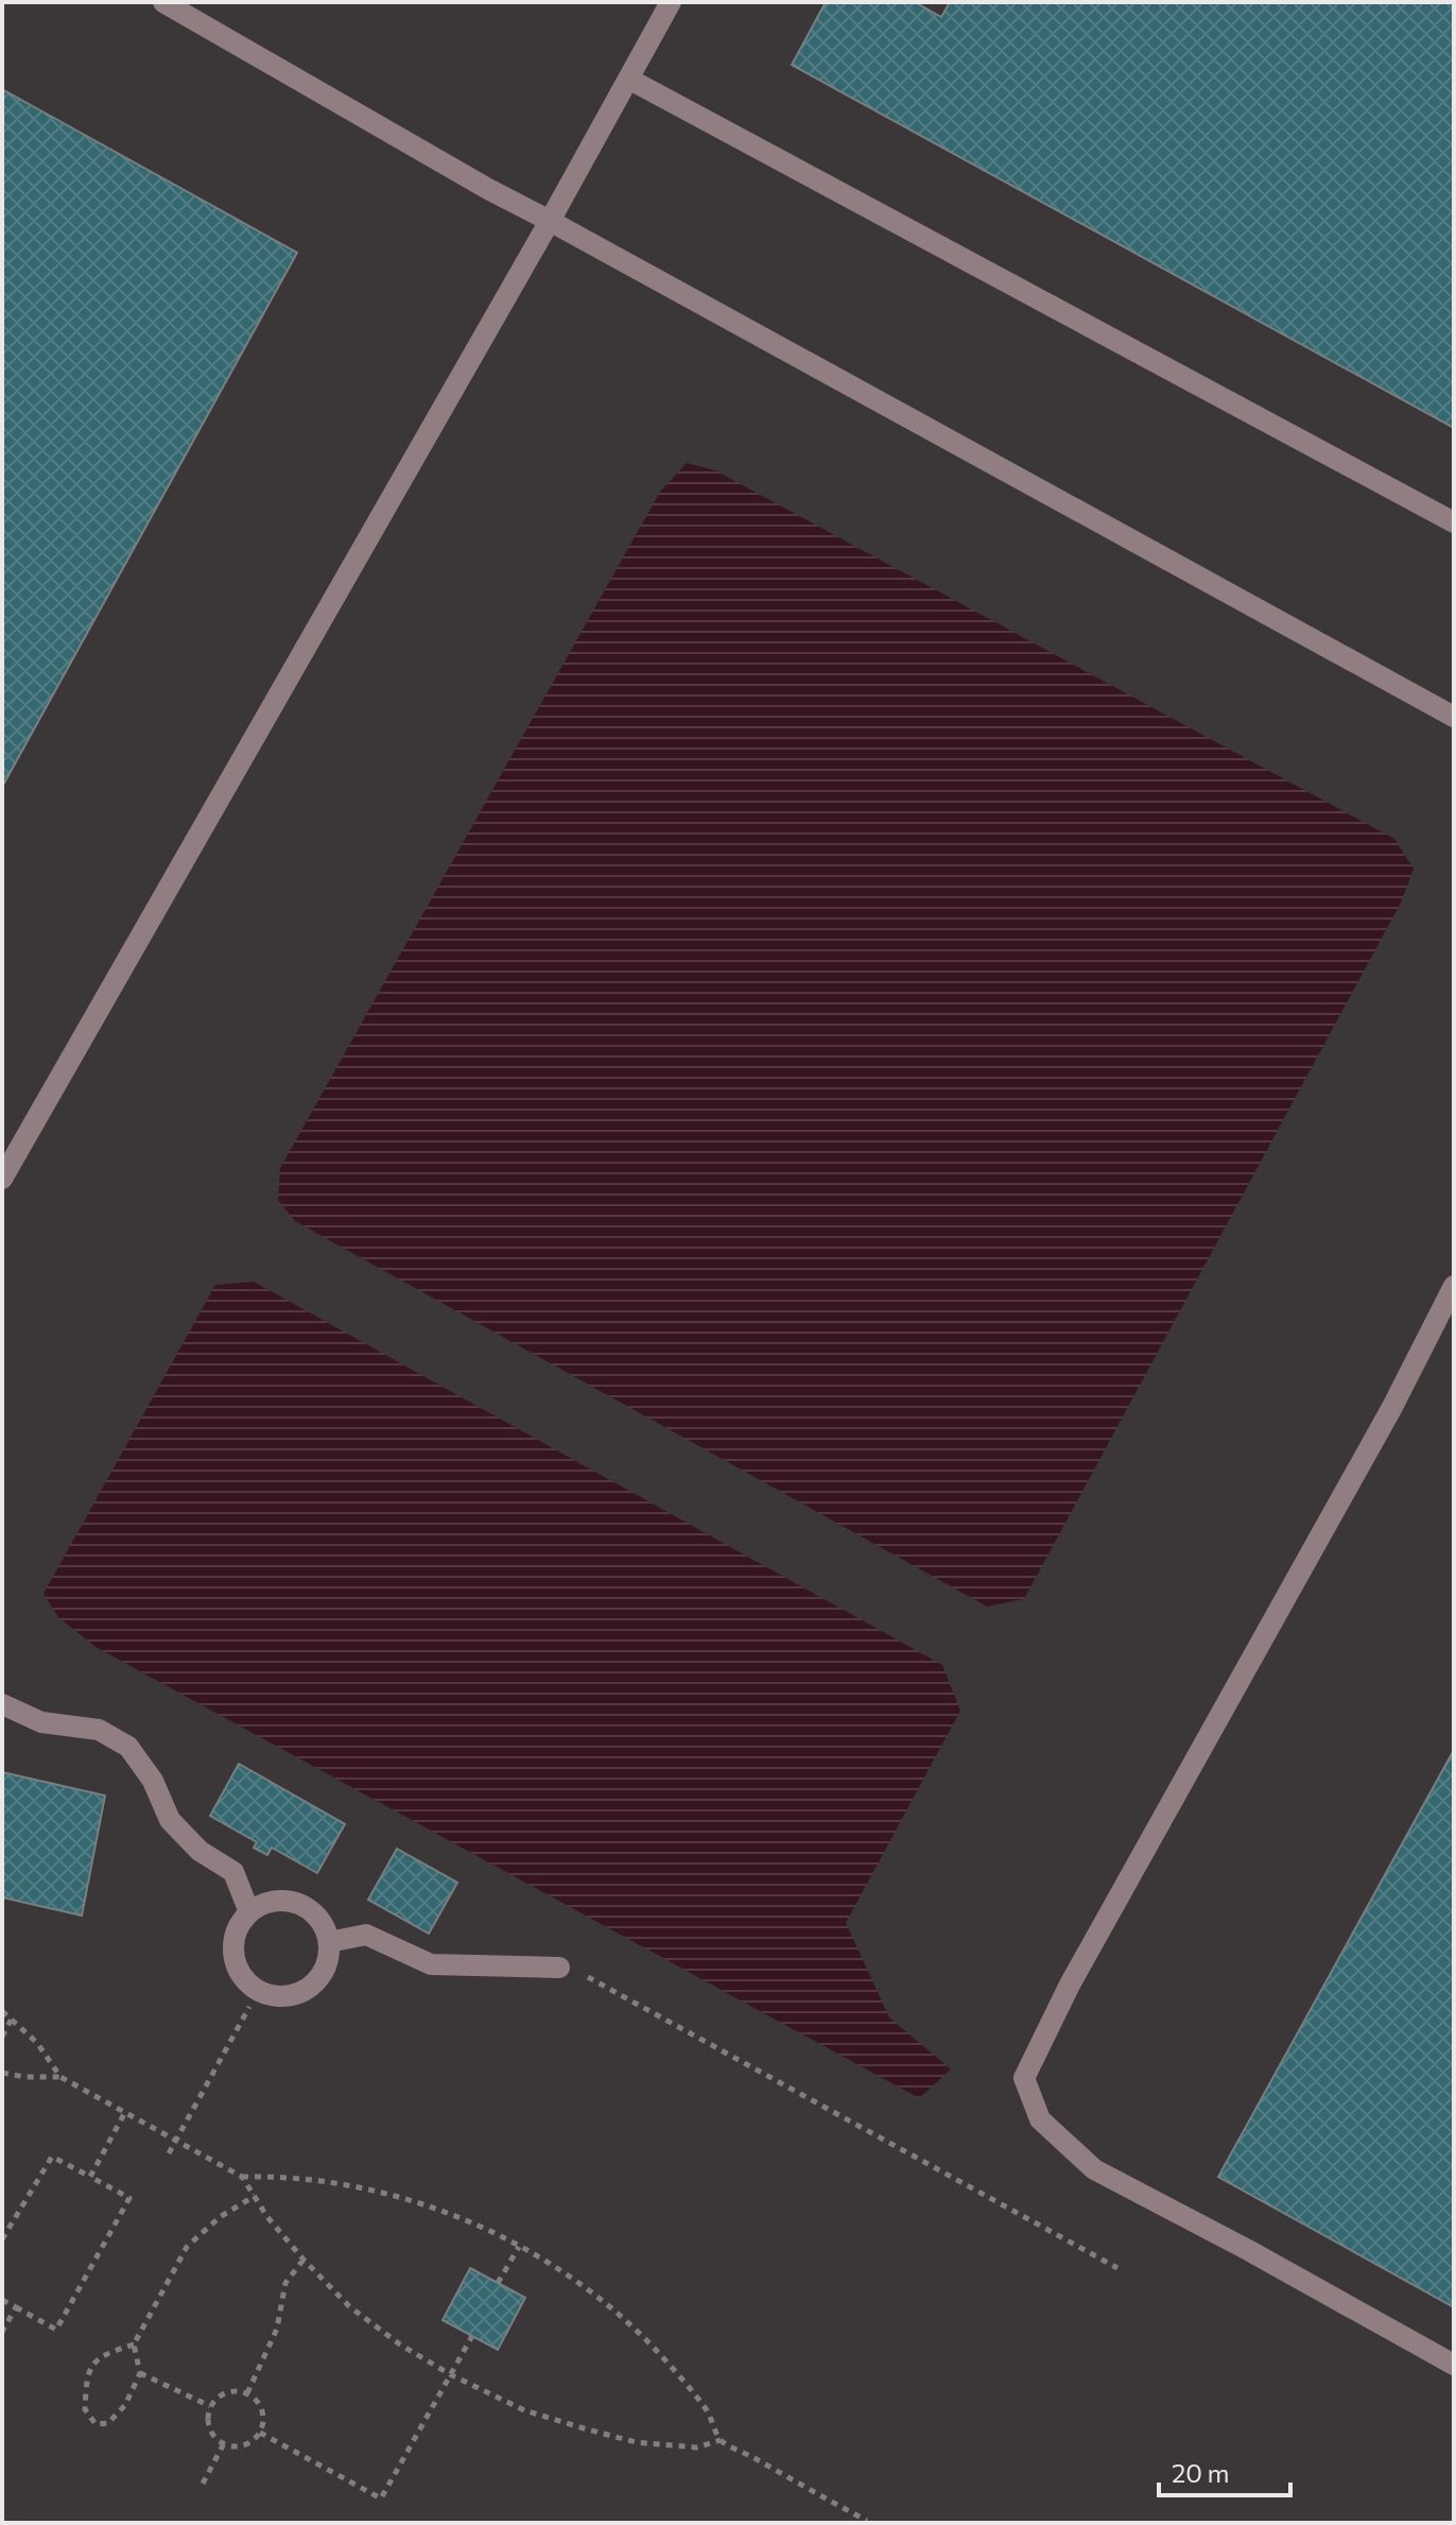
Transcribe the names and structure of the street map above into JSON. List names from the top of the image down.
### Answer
{
  "scale_bar": "20 m"
}
